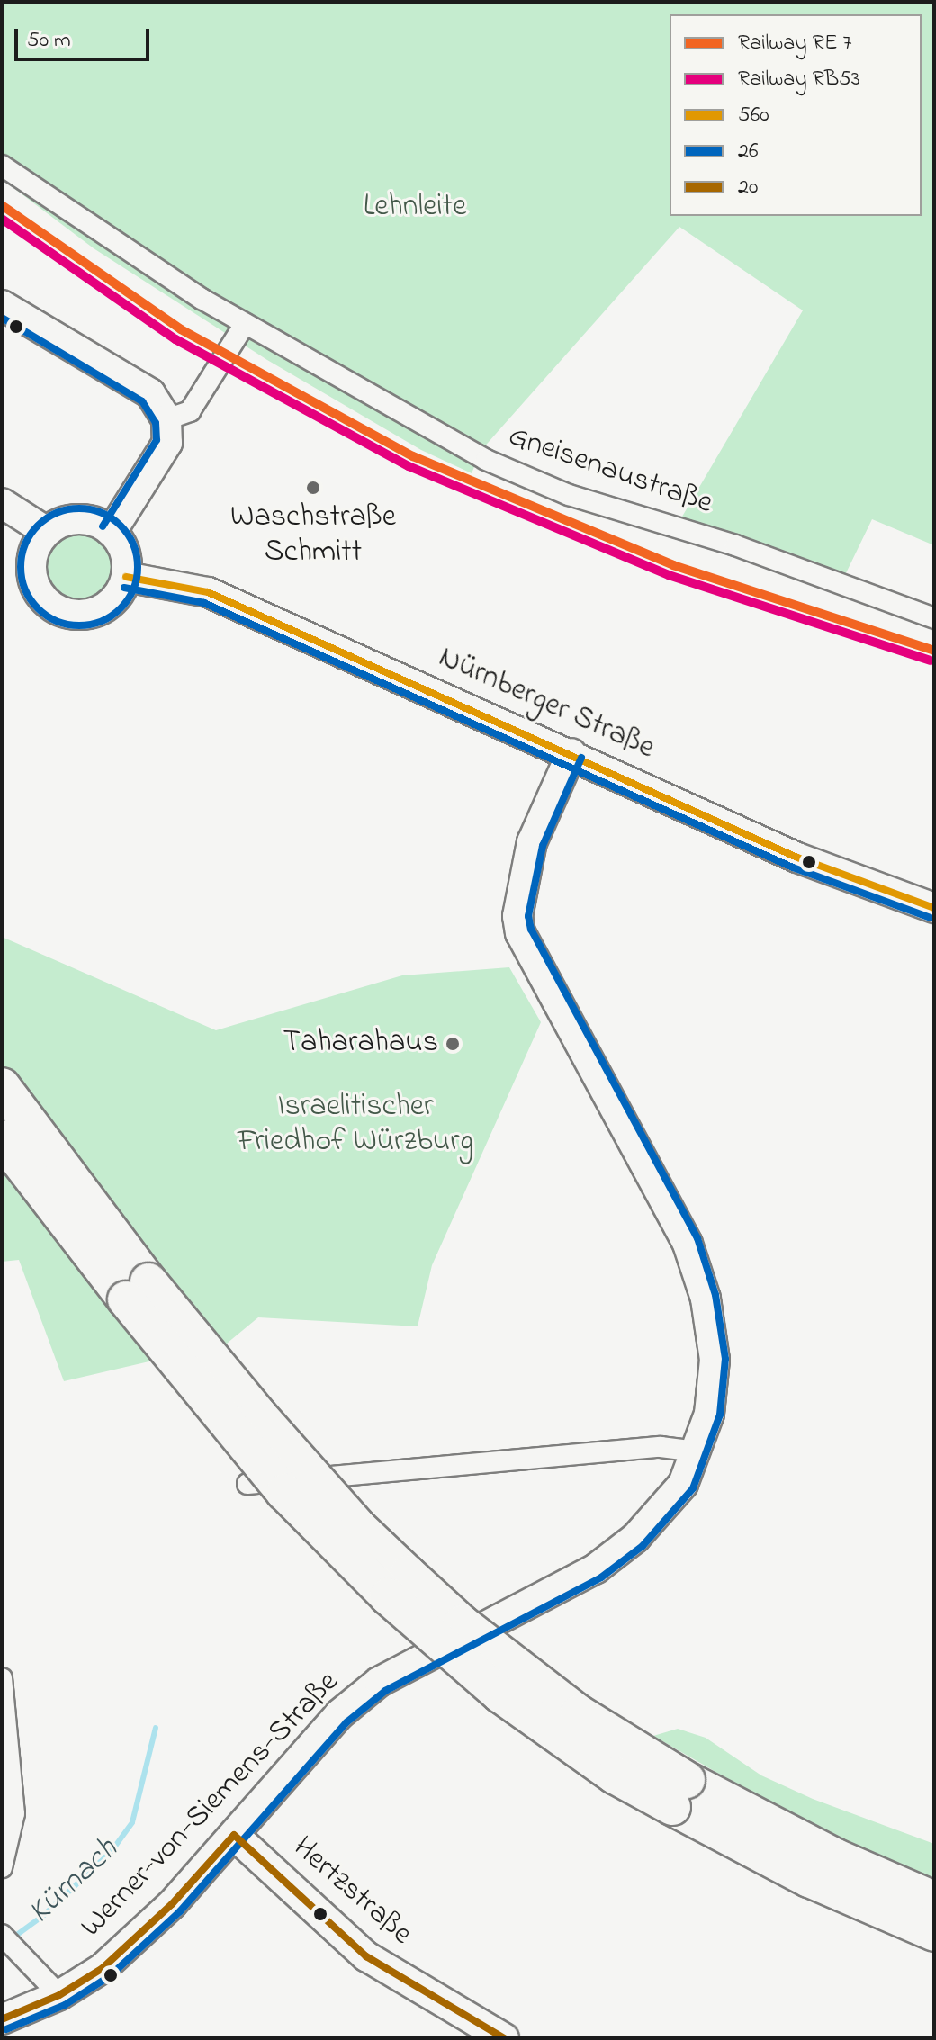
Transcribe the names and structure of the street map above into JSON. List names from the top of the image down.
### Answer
{
  "streets": {
    "street": [
      "Gneisenaustraße",
      "Nürnberger Straße",
      "Werner-von-Siemens-Straße",
      "Hertzstraße"
    ]
  },
  "crossings": [
    ["Nürnberger Straße", "Werner-von-Siemens-Straße"],
    ["Werner-von-Siemens-Straße", "Hertzstraße"]
  ],
  "water": ["Kürnach"],
  "parks": ["Lehnleite", "Israelitischer Friedhof Würzburg"],
  "places": ["Waschstraße Schmitt", "Taharahaus"],
  "lines": [
    "rail line RB53",
    "transit line 26",
    "transit line 560",
    "transit line 20"
  ],
  "legend": [
    "Railway RE 7",
    "Railway RB53",
    "560",
    "26",
    "20"
  ],
  "scale_bar": "50 m"
}
